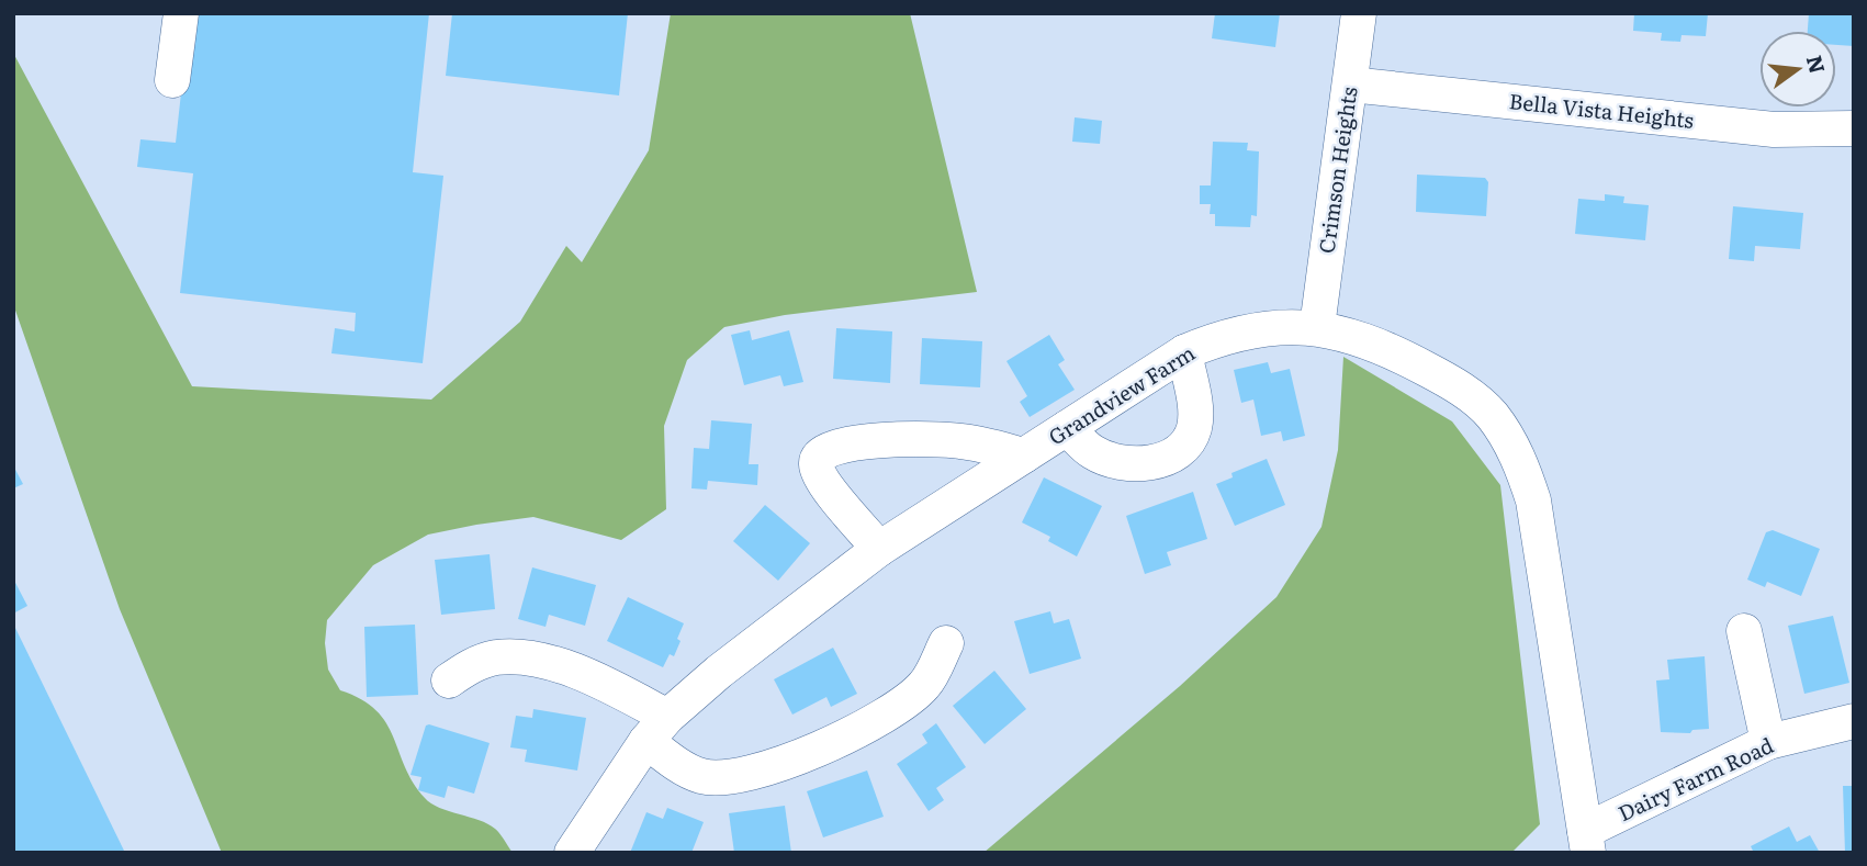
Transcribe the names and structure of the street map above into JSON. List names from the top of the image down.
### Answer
{
  "streets": {
    "street": [
      "Bella Vista Heights",
      "Crimson Heights",
      "Grandview Farm",
      "Dairy Farm Road"
    ]
  },
  "crossings": [
    ["Bella Vista Heights", "Crimson Heights"],
    ["Crimson Heights", "Grandview Farm"],
    ["Grandview Farm", "Dairy Farm Road"]
  ],
  "north": "right"
}
